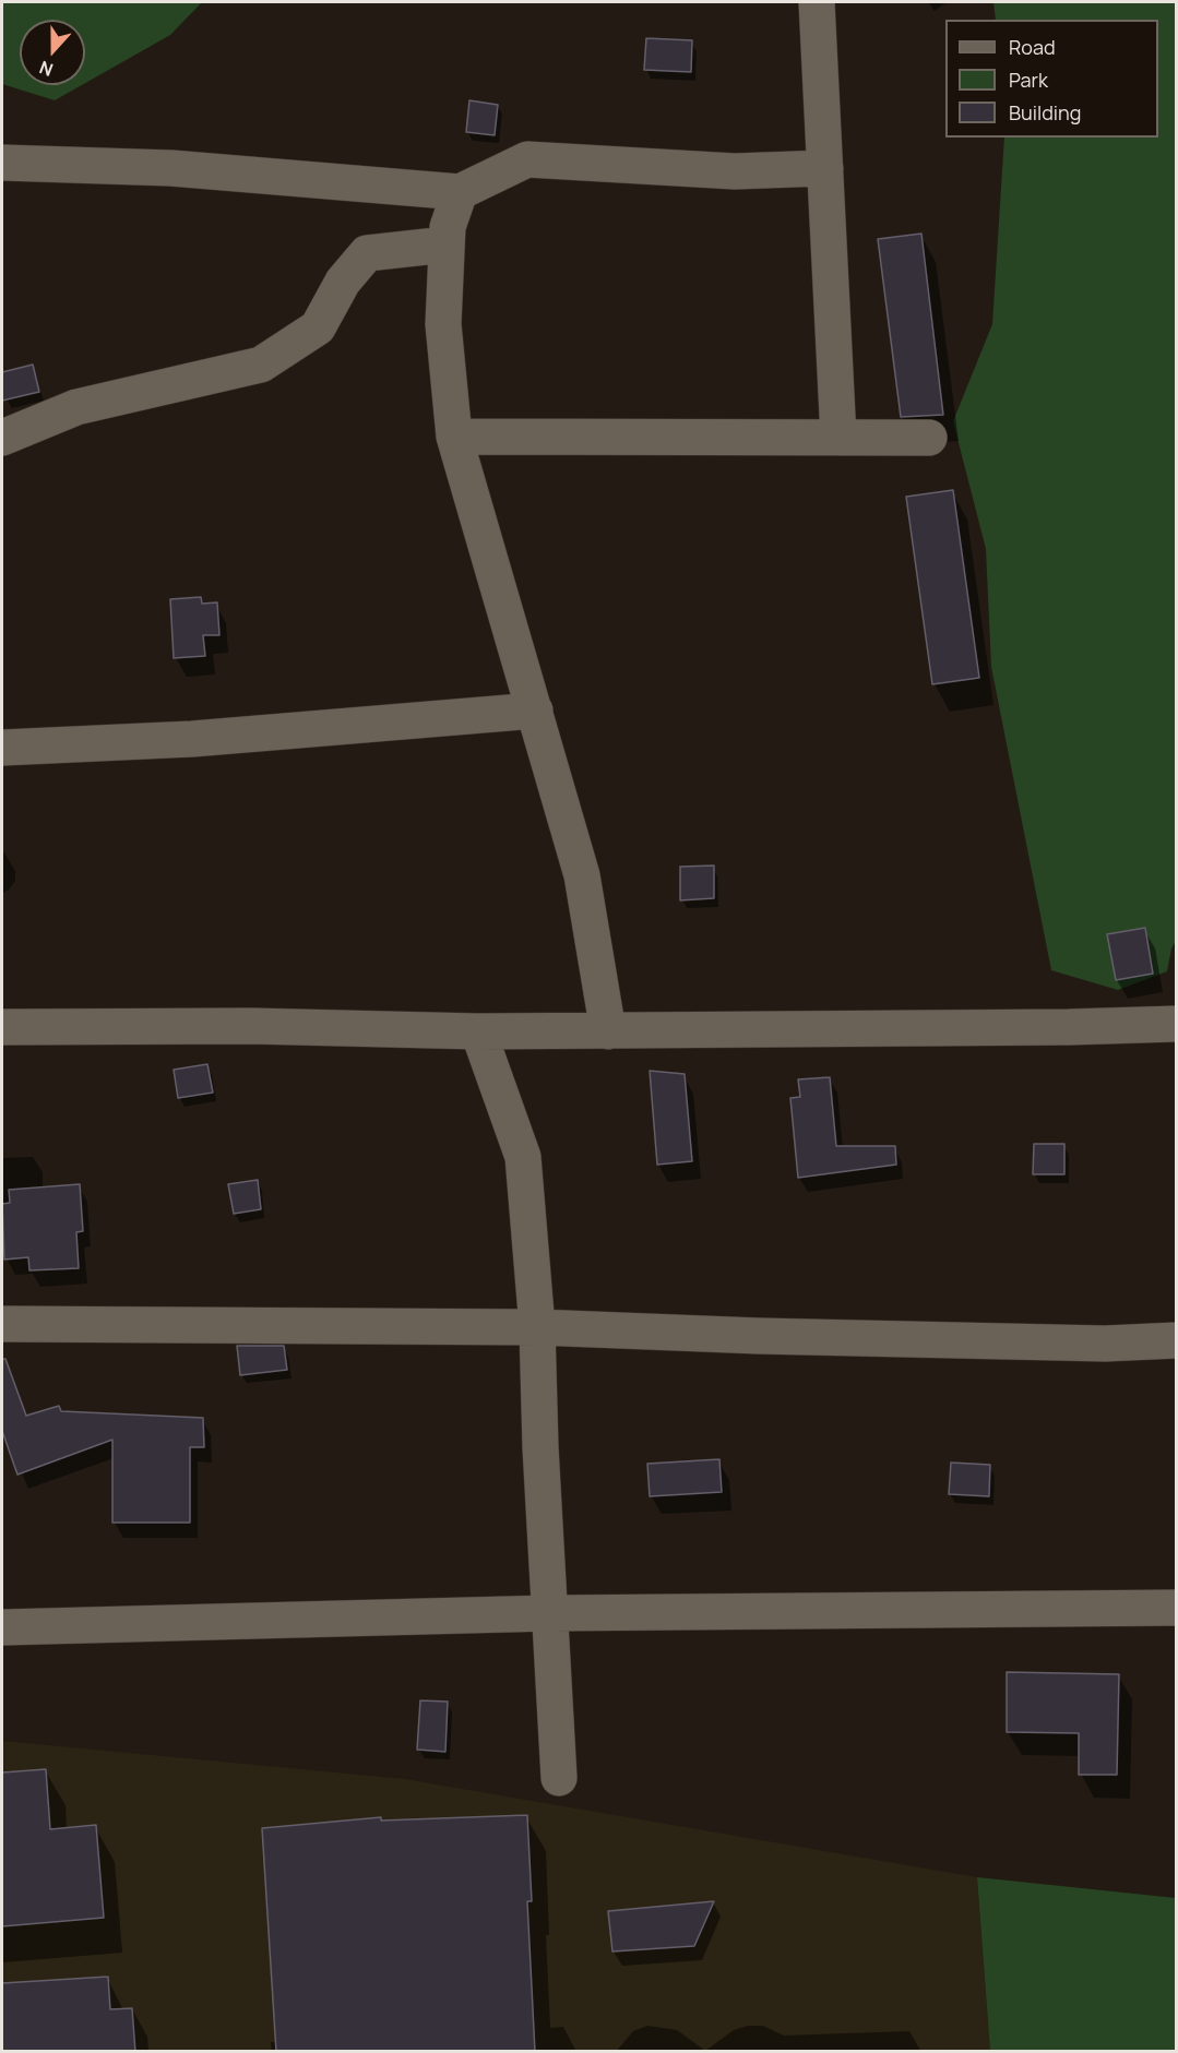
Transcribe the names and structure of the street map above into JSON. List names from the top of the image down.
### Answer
{
  "legend": ["Road", "Park", "Building"],
  "north": "bottom"
}
